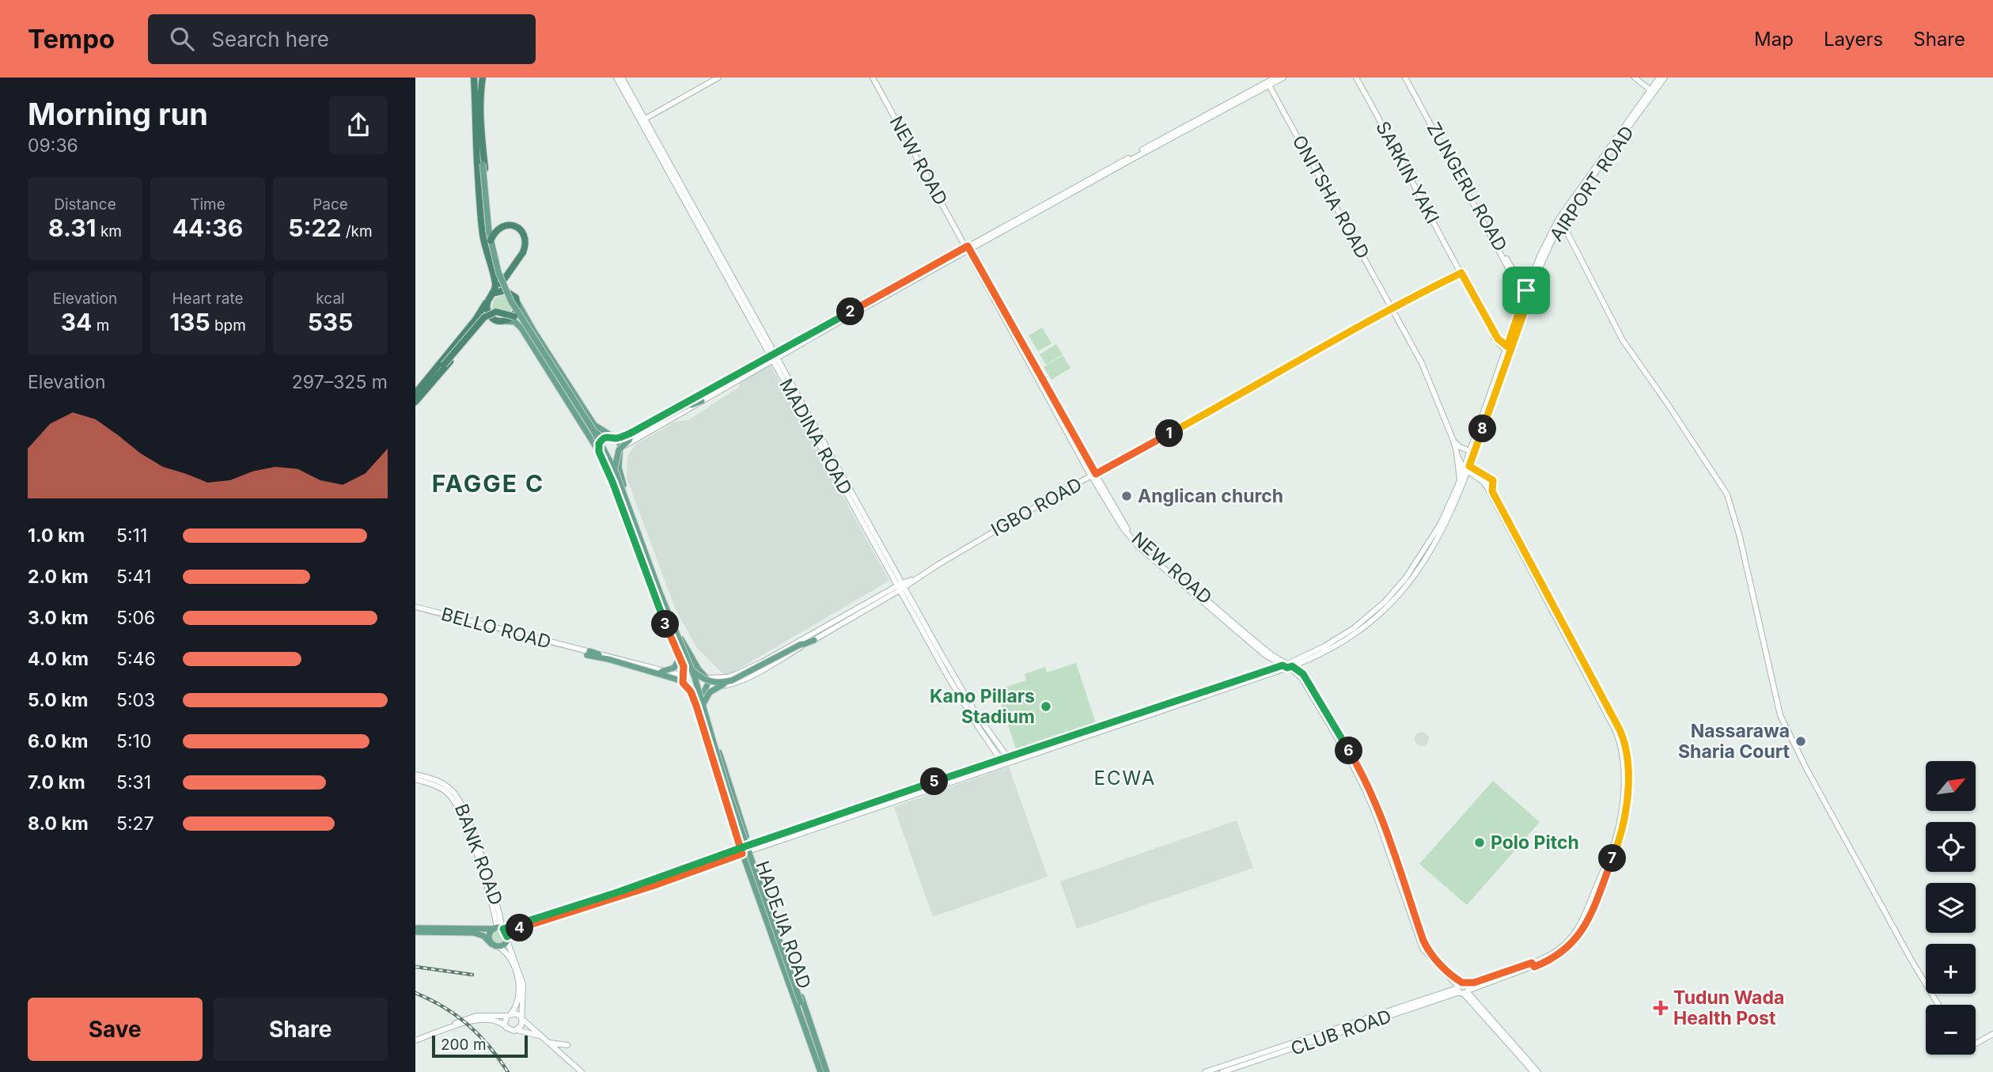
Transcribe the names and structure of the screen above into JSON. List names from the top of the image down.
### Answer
{
  "streets": {
    "main road": [
      "NEW ROAD",
      "SARKIN YAKI",
      "AIRPORT ROAD",
      "ZUNGERU ROAD",
      "ONITSHA ROAD",
      "MADINA ROAD",
      "IGBO ROAD",
      "BELLO ROAD",
      "BANK ROAD",
      "HADEJIA ROAD",
      "CLUB ROAD"
    ]
  },
  "crossings": [
    ["NEW ROAD", "AIRPORT ROAD"],
    ["NEW ROAD", "IGBO ROAD"],
    ["NEW ROAD", "CLUB ROAD"],
    ["SARKIN YAKI", "AIRPORT ROAD"],
    ["SARKIN YAKI", "IGBO ROAD"],
    ["AIRPORT ROAD", "ZUNGERU ROAD"],
    ["AIRPORT ROAD", "MADINA ROAD"],
    ["AIRPORT ROAD", "HADEJIA ROAD"],
    ["ONITSHA ROAD", "IGBO ROAD"],
    ["MADINA ROAD", "IGBO ROAD"],
    ["IGBO ROAD", "HADEJIA ROAD"]
  ],
  "districts": ["FAGGE C", "ECWA"],
  "places": {
    "other": [
      "Anglican church",
      "Kano Pillars Stadium",
      "Nassarawa Sharia Court",
      "Polo Pitch"
    ],
    "health": ["Tudun Wada Health Post"]
  },
  "scale_bar": "200 m",
  "north": "top right",
  "page": {
    "header": "Tempo",
    "search": "Search here",
    "nav": ["Map", "Layers", "Share"],
    "heading": ["Morning run", "09:36"],
    "stats": [
      ["Distance", "8.31 km"],
      ["Time", "44:36"],
      ["Pace", "5:22 /km"],
      ["Elevation", "34 m"],
      ["Heart rate", "135 bpm"],
      ["kcal", "535"]
    ],
    "pins": [
      "2",
      "8",
      "1",
      "3",
      "6",
      "5",
      "7",
      "4"
    ],
    "chart": ["Elevation", "297–325 m"],
    "list": [
      {
        "name": "1.0 km",
        "note": "5:11"
      },
      {
        "name": "2.0 km",
        "note": "5:41"
      },
      {
        "name": "3.0 km",
        "note": "5:06"
      },
      {
        "name": "4.0 km",
        "note": "5:46"
      },
      {
        "name": "5.0 km",
        "note": "5:03"
      },
      {
        "name": "6.0 km",
        "note": "5:10"
      },
      {
        "name": "7.0 km",
        "note": "5:31"
      },
      {
        "name": "8.0 km",
        "note": "5:27"
      }
    ],
    "map_buttons": ["+", "−"],
    "buttons": ["Save", "Share"],
    "scale": "200 m"
  }
}
